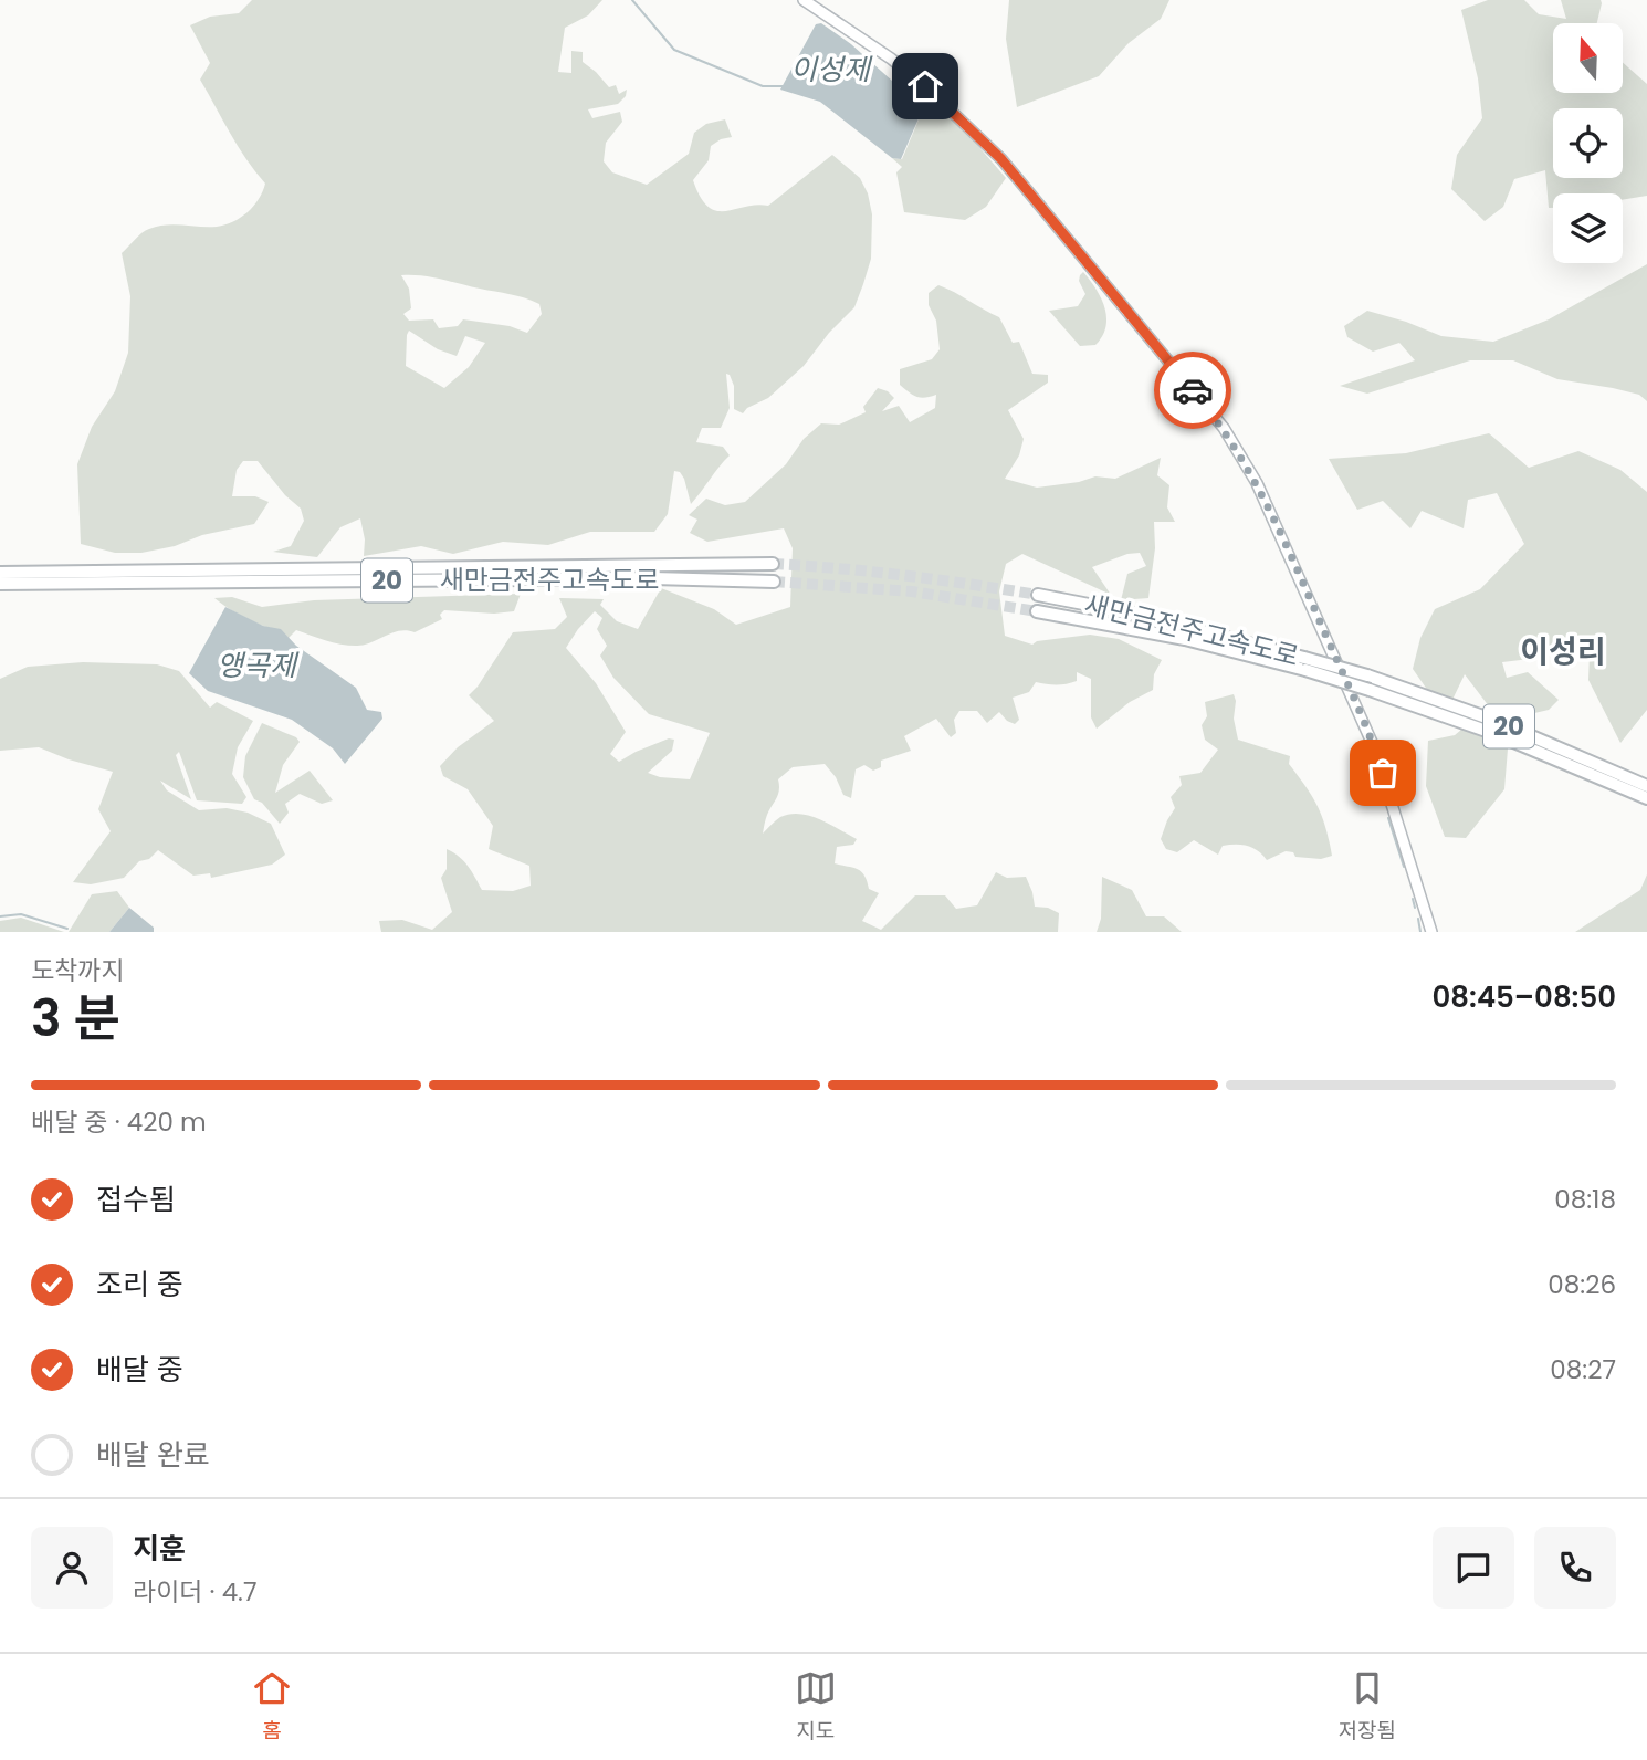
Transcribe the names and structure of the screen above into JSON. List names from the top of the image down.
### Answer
{
  "streets": {
    "highway": ["새만금전주고속도로", "20"]
  },
  "districts": ["이성리"],
  "water": ["이성제", "앵곡제"],
  "north": "top",
  "page": {
    "heading": ["3 분", "도착까지", "08:45–08:50"],
    "panel": ["지훈", "라이더 · 4.7"],
    "bar": "배달 중 · 420 m",
    "list": [
      ["접수됨", "08:18"],
      ["조리 중", "08:26"],
      ["배달 중", "08:27"],
      "배달 완료"
    ],
    "tabs": ["홈", "지도", "저장됨"]
  }
}
